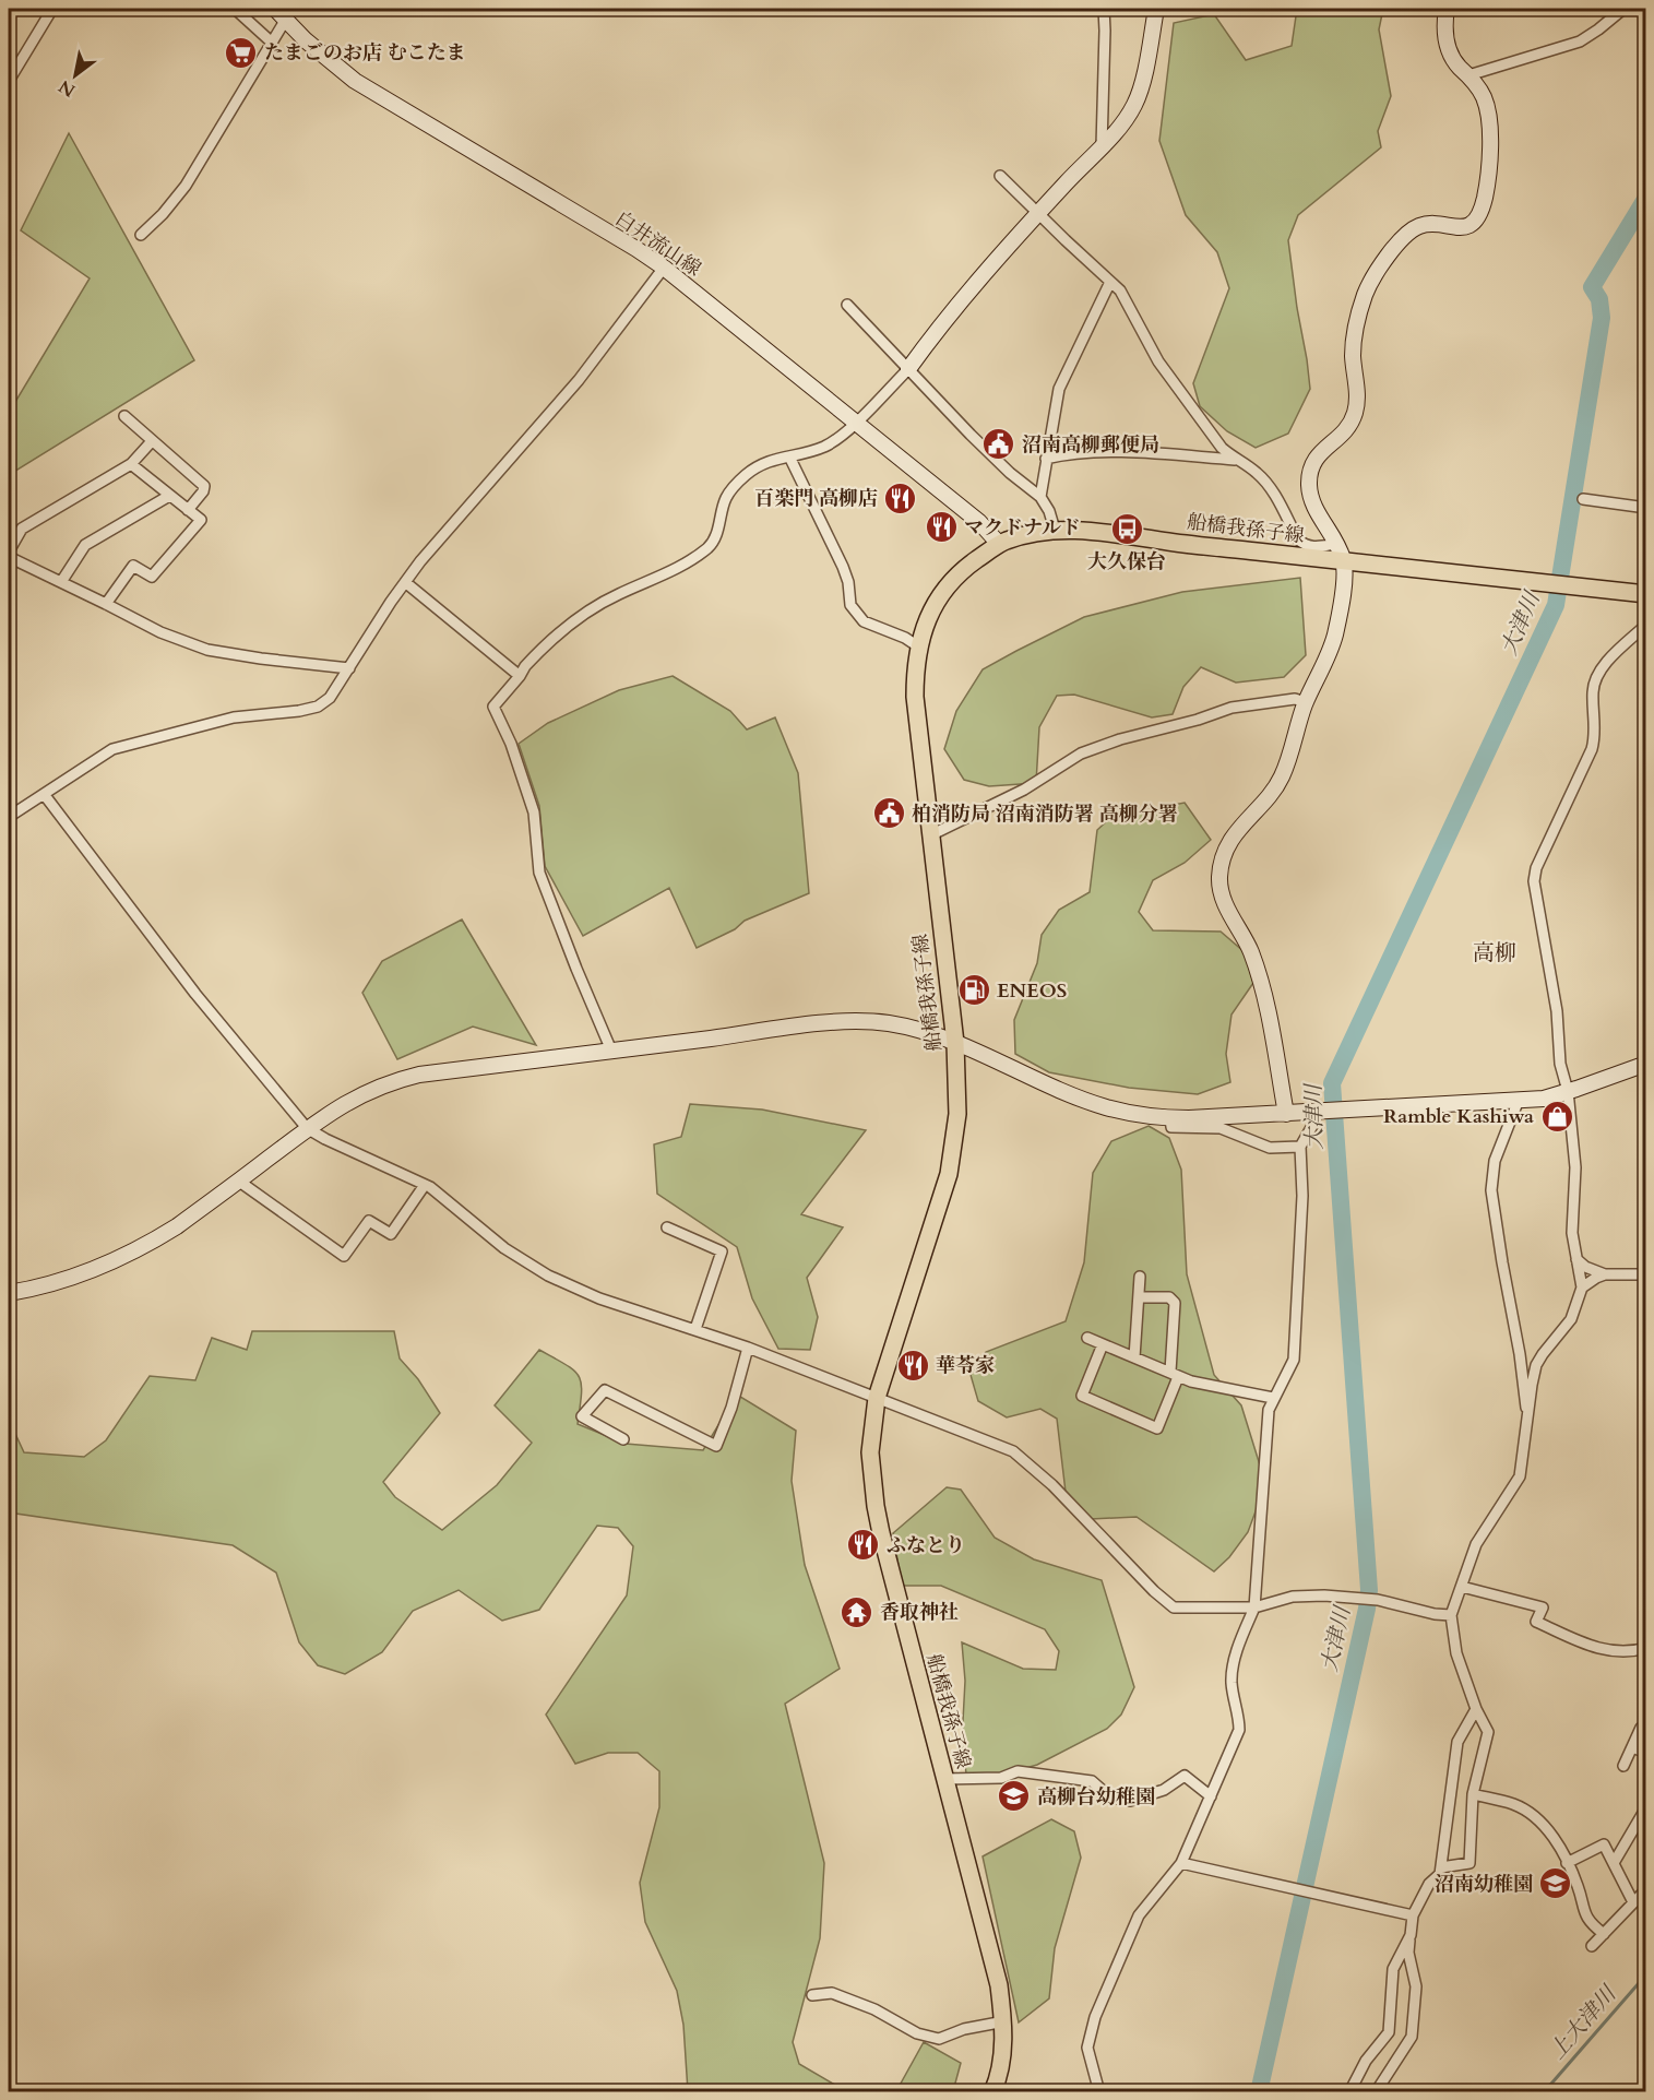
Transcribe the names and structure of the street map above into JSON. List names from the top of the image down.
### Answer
{
  "streets": {
    "main road": ["船橋我孫子線"],
    "street": ["白井流山線"]
  },
  "crossings": [
    ["白井流山線", "船橋我孫子線"]
  ],
  "districts": ["高柳"],
  "water": ["大津川", "上大津川"],
  "places": {
    "supermarket": ["たまごのお店 むこたま"],
    "public building": ["沼南高柳郵便局", "柏消防局 沼南消防署 高柳分署"],
    "restaurant": [
      "百楽門 高柳店",
      "マクドナルド",
      "華苓家",
      "ふなとり"
    ],
    "bus stop": ["大久保台"],
    "fuel station": ["ENEOS"],
    "shop": ["Ramble Kashiwa"],
    "temple": ["香取神社"],
    "school or university": ["高柳台幼稚園", "沼南幼稚園"]
  },
  "north": "bottom left"
}
